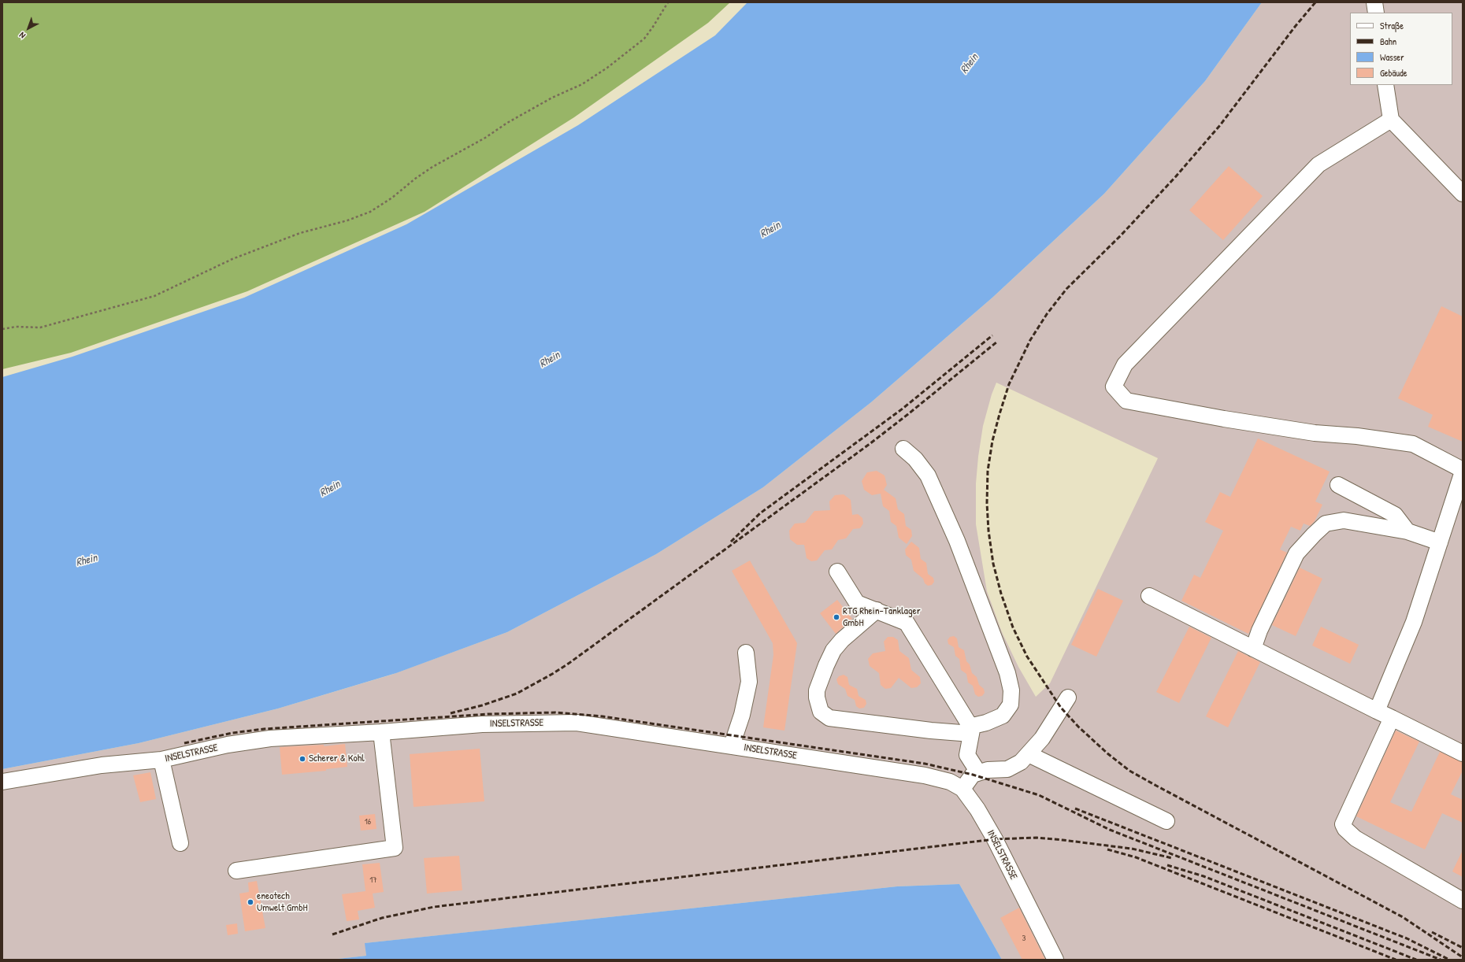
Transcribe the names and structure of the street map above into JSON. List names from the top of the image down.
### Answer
{
  "streets": {
    "street": ["INSELSTRASSE"]
  },
  "water": ["Rhein"],
  "places": ["RTG Rhein-Tanklager GmbH", "Scherer & Kohl", "eneotech Umwelt GmbH"],
  "house_numbers": ["16", "17", "3"],
  "legend": [
    "Straße",
    "Bahn",
    "Wasser",
    "Gebäude"
  ],
  "north": "bottom left"
}
